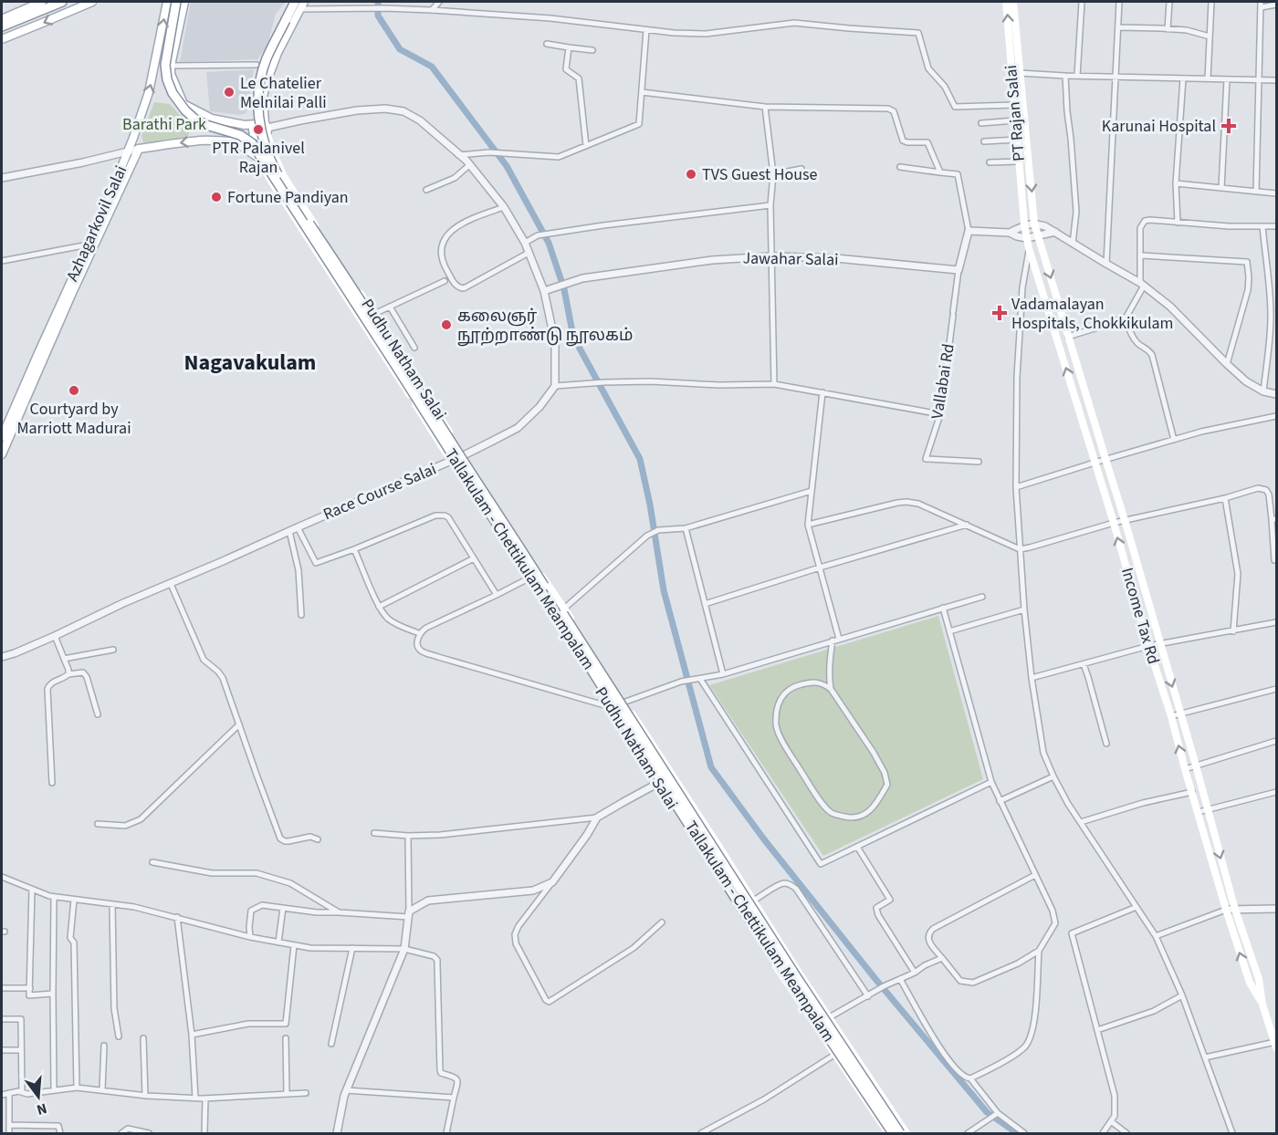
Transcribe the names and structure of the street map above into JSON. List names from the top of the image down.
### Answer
{
  "streets": {
    "highway": ["Tallakulam - Chettikulam Meampalam"],
    "main road": [
      "PT Rajan Salai",
      "Azhagarkovil Salai",
      "Pudhu Natham Salai",
      "Income Tax Rd"
    ],
    "street": ["Jawahar Salai", "Vallabai Rd", "Race Course Salai"]
  },
  "crossings": [
    ["PT Rajan Salai", "Income Tax Rd"],
    ["Jawahar Salai", "Vallabai Rd"],
    ["Pudhu Natham Salai", "Race Course Salai"]
  ],
  "districts": ["Nagavakulam"],
  "parks": ["Barathi Park"],
  "places": {
    "other": [
      "Le Chatelier Melnilai Palli",
      "PTR Palanivel Rajan",
      "TVS Guest House",
      "Fortune Pandiyan",
      "கலைஞர் நூற்றாண்டு நூலகம்",
      "Courtyard by Marriott Madurai"
    ],
    "health": ["Karunai Hospital", "Vadamalayan Hospitals, Chokkikulam"]
  },
  "north": "bottom"
}
